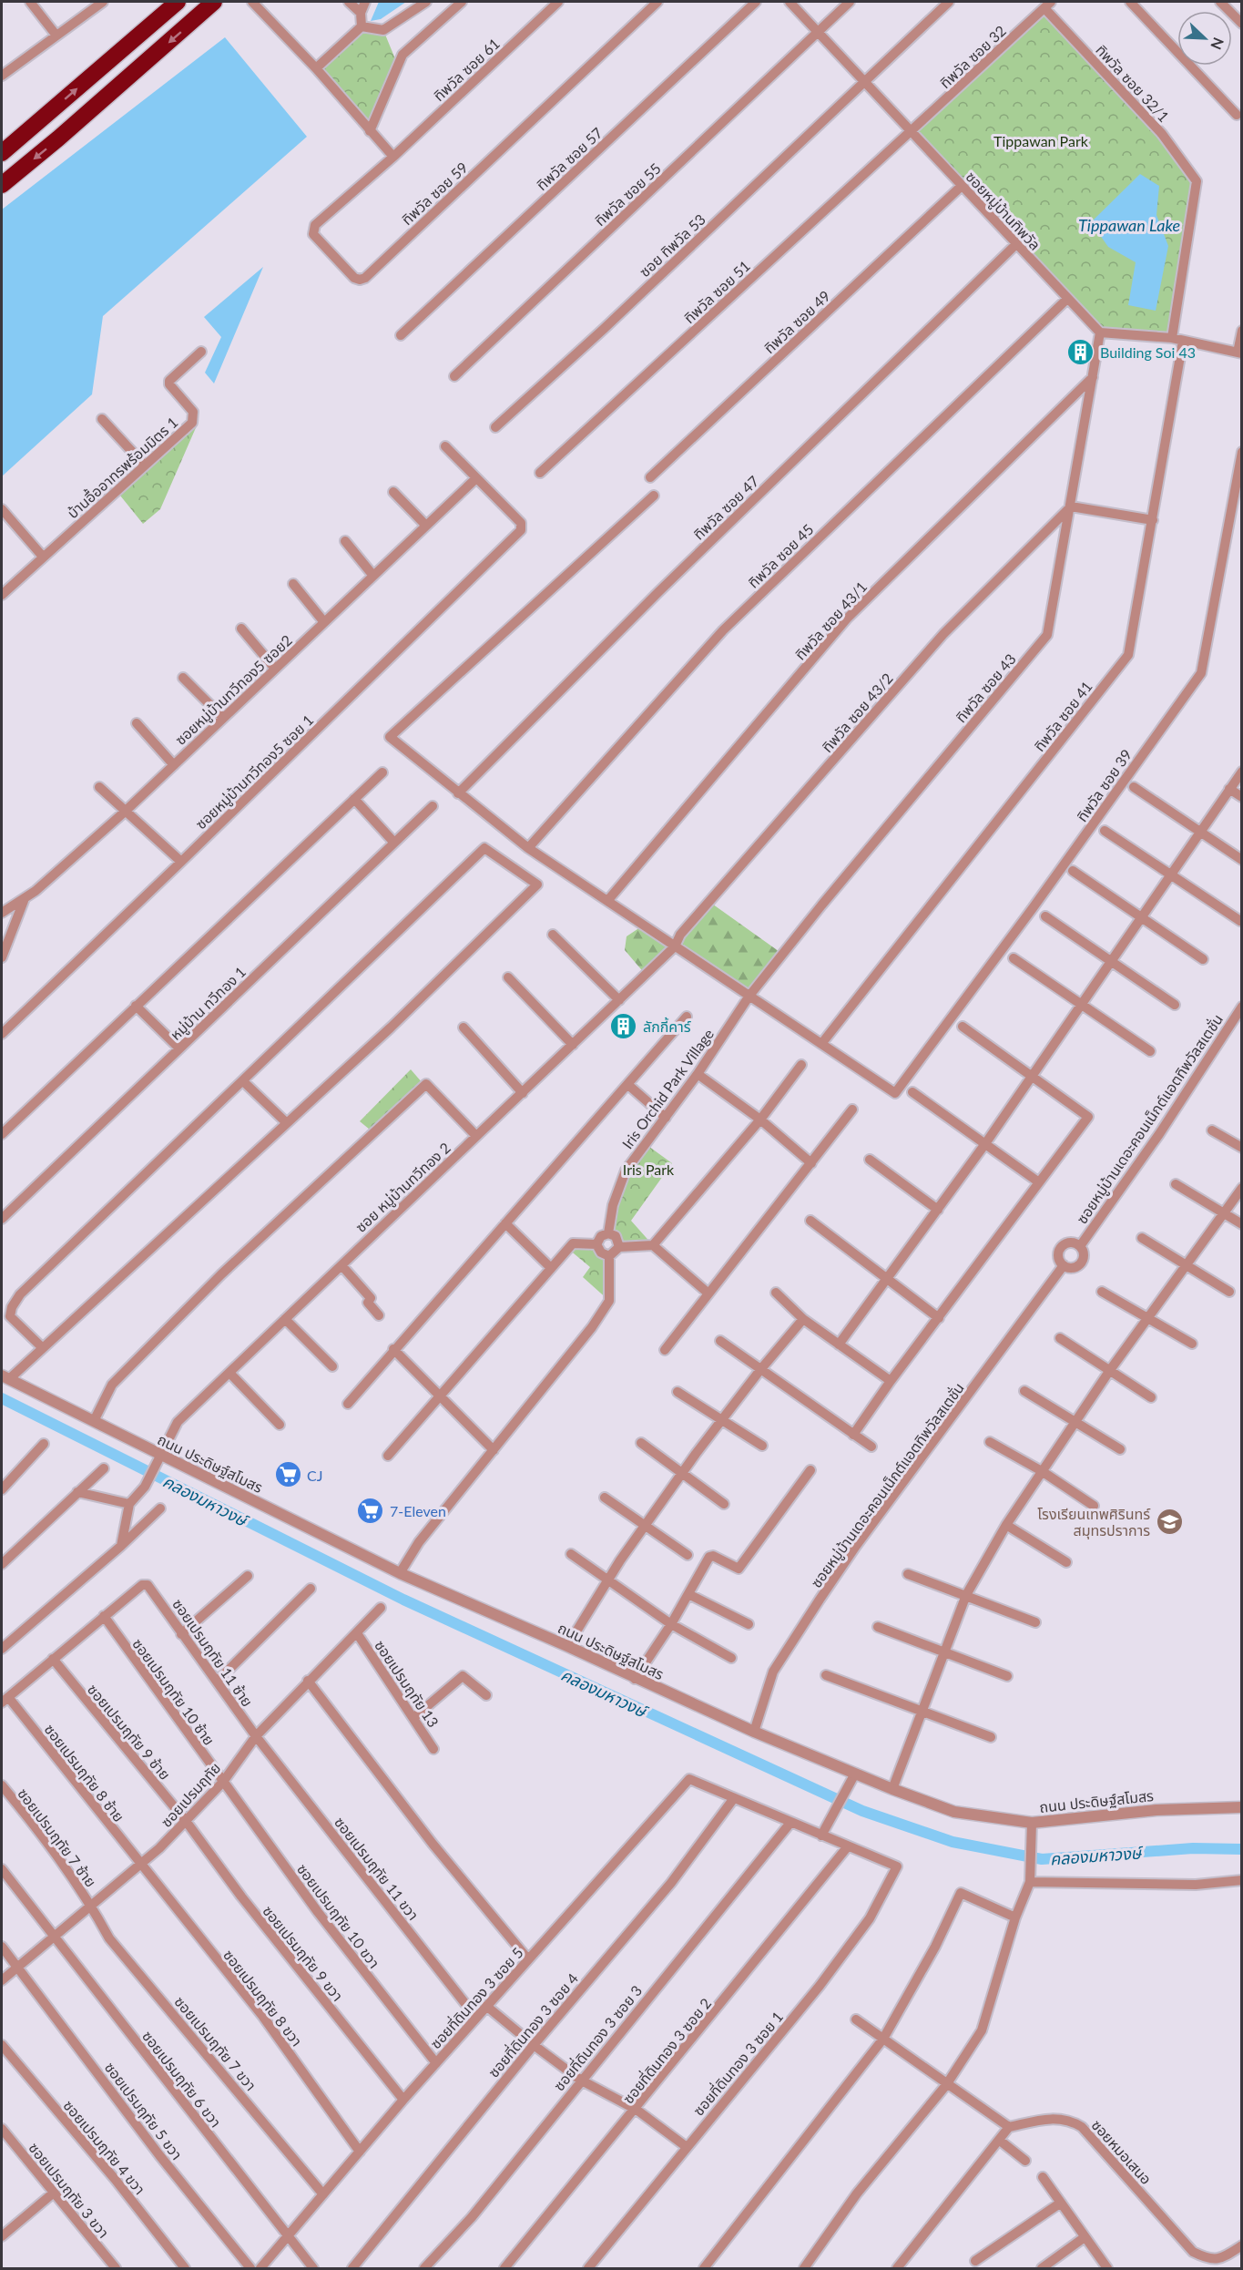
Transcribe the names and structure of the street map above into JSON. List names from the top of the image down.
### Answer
{
  "streets": {
    "street": [
      "ทิพวัล ซอย 32",
      "ทิพวัล ซอย 61",
      "ทิพวัล ซอย 32/1",
      "ทิพวัล ซอย 57",
      "ทิพวัล ซอย 59",
      "ทิพวัล ซอย 55",
      "ซอยหมู่บ้านทิพวัล",
      "ซอย ทิพวัล 53",
      "ทิพวัล ซอย 51",
      "ทิพวัล ซอย 49",
      "บ้านอื้ออาทรพร้อมมิตร 1",
      "ทิพวัล ซอย 47",
      "ทิพวัล ซอย 45",
      "ทิพวัล ซอย 43/1",
      "ทิพวัล ซอย 43",
      "ซอยหมู่บ้านทวีทอง5 ซอย2",
      "ทิพวัล ซอย 43/2",
      "ทิพวัล ซอย 41",
      "ซอยหมู่บ้านทวีทอง5 ซอย 1",
      "ทิพวัล ซอย 39",
      "หมู่บ้าน ทวีทอง 1",
      "Iris Orchid Park Village",
      "ซอยหมู่บ้านเดอะคอนเน็กต์แอตทิพวัลสเตชั่น",
      "ซอย หมู่บ้านทวีทอง 2",
      "ถนน ประดิษฐ์สโมสร",
      "ซอยเปรมฤทัย 11 ซ้าย",
      "ซอยเปรมฤทัย 13",
      "ซอยเปรมฤทัย 10 ซ้าย",
      "ซอยเปรมฤทัย 9 ซ้าย",
      "ซอยเปรมฤทัย 8 ซ้าย",
      "ซอยเปรมฤทัย",
      "ซอยเปรมฤทัย 7 ซ้าย",
      "ซอยเปรมฤทัย 11 ขวา",
      "ซอยเปรมฤทัย 10 ขวา",
      "ซอยเปรมฤทัย 9 ขวา",
      "ซอยเปรมฤทัย 8 ขวา",
      "ซอยที่ดินทอง 3 ซอย 5",
      "ซอยที่ดินทอง 3 ซอย 4",
      "ซอยที่ดินทอง 3 ซอย 3",
      "ซอยเปรมฤทัย 7 ขวา",
      "ซอยที่ดินทอง 3 ซอย 2",
      "ซอยที่ดินทอง 3 ซอย 1",
      "ซอยเปรมฤทัย 6 ขวา",
      "ซอยเปรมฤทัย 5 ขวา",
      "ซอยเปรมฤทัย 4 ขวา",
      "ซอยหมอเสนอ",
      "ซอยเปรมฤทัย 3 ขวา"
    ]
  },
  "crossings": [
    ["ทิพวัล ซอย 32", "ทิพวัล ซอย 32/1"],
    ["ทิพวัล ซอย 32", "ซอยหมู่บ้านทิพวัล"],
    ["ทิพวัล ซอย 32", "ทิพวัล ซอย 51"],
    ["ทิพวัล ซอย 61", "ทิพวัล ซอย 59"],
    ["ทิพวัล ซอย 55", "ซอยหมู่บ้านทิพวัล"],
    ["ซอยหมู่บ้านทิพวัล", "ซอย ทิพวัล 53"],
    ["ซอยหมู่บ้านทิพวัล", "ทิพวัล ซอย 51"],
    ["ซอยหมู่บ้านทิพวัล", "ทิพวัล ซอย 49"],
    ["ซอยหมู่บ้านทิพวัล", "ทิพวัล ซอย 47"],
    ["ซอยหมู่บ้านทิพวัล", "ทิพวัล ซอย 45"],
    ["ซอยหมู่บ้านทิพวัล", "ทิพวัล ซอย 43"],
    ["ทิพวัล ซอย 43/1", "ทิพวัล ซอย 43"],
    ["ทิพวัล ซอย 43", "ทิพวัล ซอย 43/2"],
    ["ทิพวัล ซอย 43", "Iris Orchid Park Village"],
    ["ซอยหมู่บ้านทวีทอง5 ซอย2", "ซอยหมู่บ้านทวีทอง5 ซอย 1"],
    ["ทิพวัล ซอย 43/2", "ซอย หมู่บ้านทวีทอง 2"],
    ["ทิพวัล ซอย 41", "ทิพวัล ซอย 39"],
    ["ซอยหมู่บ้านเดอะคอนเน็กต์แอตทิพวัลสเตชั่น", "ถนน ประดิษฐ์สโมสร"],
    ["ซอย หมู่บ้านทวีทอง 2", "ถนน ประดิษฐ์สโมสร"],
    ["ซอยเปรมฤทัย 11 ซ้าย", "ซอยเปรมฤทัย 10 ซ้าย"],
    ["ซอยเปรมฤทัย 11 ซ้าย", "ซอยเปรมฤทัย"],
    ["ซอยเปรมฤทัย 11 ซ้าย", "ซอยเปรมฤทัย 11 ขวา"],
    ["ซอยเปรมฤทัย 13", "ซอยเปรมฤทัย"],
    ["ซอยเปรมฤทัย 10 ซ้าย", "ซอยเปรมฤทัย"],
    ["ซอยเปรมฤทัย 10 ซ้าย", "ซอยเปรมฤทัย 10 ขวา"],
    ["ซอยเปรมฤทัย 9 ซ้าย", "ซอยเปรมฤทัย"],
    ["ซอยเปรมฤทัย 9 ซ้าย", "ซอยเปรมฤทัย 9 ขวา"],
    ["ซอยเปรมฤทัย 8 ซ้าย", "ซอยเปรมฤทัย"],
    ["ซอยเปรมฤทัย 8 ซ้าย", "ซอยเปรมฤทัย 8 ขวา"],
    ["ซอยเปรมฤทัย", "ซอยเปรมฤทัย 7 ซ้าย"],
    ["ซอยเปรมฤทัย", "ซอยเปรมฤทัย 11 ขวา"],
    ["ซอยเปรมฤทัย", "ซอยเปรมฤทัย 10 ขวา"],
    ["ซอยเปรมฤทัย", "ซอยเปรมฤทัย 9 ขวา"],
    ["ซอยเปรมฤทัย", "ซอยเปรมฤทัย 8 ขวา"],
    ["ซอยเปรมฤทัย", "ซอยเปรมฤทัย 7 ขวา"],
    ["ซอยเปรมฤทัย", "ซอยเปรมฤทัย 6 ขวา"],
    ["ซอยเปรมฤทัย", "ซอยเปรมฤทัย 5 ขวา"],
    ["ซอยเปรมฤทัย 7 ซ้าย", "ซอยเปรมฤทัย 7 ขวา"],
    ["ซอยเปรมฤทัย 11 ขวา", "ซอยที่ดินทอง 3 ซอย 5"],
    ["ซอยเปรมฤทัย 10 ขวา", "ซอยที่ดินทอง 3 ซอย 5"],
    ["ซอยเปรมฤทัย 9 ขวา", "ซอยที่ดินทอง 3 ซอย 5"],
    ["ซอยเปรมฤทัย 8 ขวา", "ซอยที่ดินทอง 3 ซอย 5"],
    ["ซอยที่ดินทอง 3 ซอย 5", "ซอยที่ดินทอง 3 ซอย 4"],
    ["ซอยที่ดินทอง 3 ซอย 5", "ซอยเปรมฤทัย 7 ขวา"],
    ["ซอยที่ดินทอง 3 ซอย 5", "ซอยเปรมฤทัย 6 ขวา"],
    ["ซอยที่ดินทอง 3 ซอย 2", "ซอยที่ดินทอง 3 ซอย 1"]
  ],
  "water": ["Tippawan Lake", "คลองมหาวงษ์"],
  "parks": ["Tippawan Park", "Iris Park"],
  "places": {
    "building": ["Building Soi 43", "ลักกี้คาร์"],
    "supermarket": ["CJ", "7-Eleven"],
    "school or university": ["โรงเรียนเทพศิรินทร์ สมุทรปราการ"]
  },
  "north": "bottom right"
}
